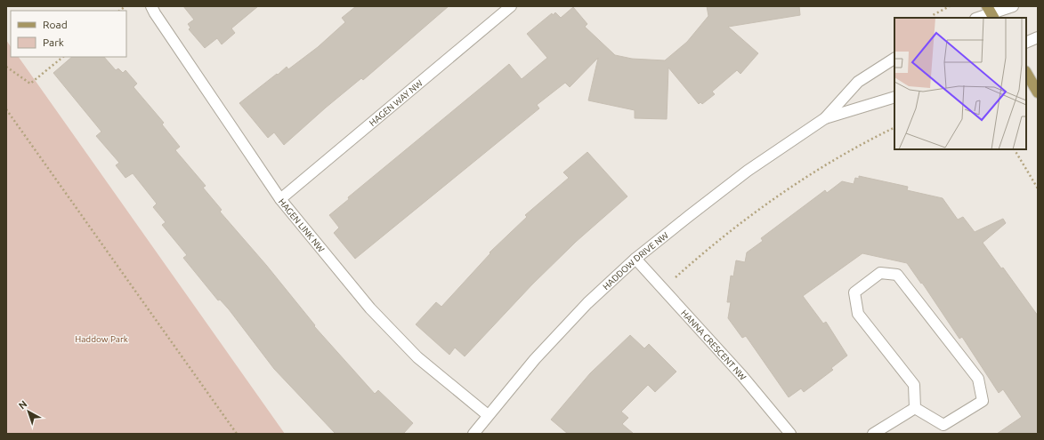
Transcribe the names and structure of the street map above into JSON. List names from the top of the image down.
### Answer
{
  "streets": {
    "street": [
      "HAGEN WAY NW",
      "HAGEN LINK NW",
      "HADDOW DRIVE NW",
      "HANNA CRESCENT NW"
    ]
  },
  "crossings": [
    ["HAGEN WAY NW", "HAGEN LINK NW"],
    ["HAGEN LINK NW", "HADDOW DRIVE NW"],
    ["HADDOW DRIVE NW", "HANNA CRESCENT NW"]
  ],
  "parks": ["Haddow Park"],
  "legend": ["Road", "Park"],
  "north": "top left"
}
